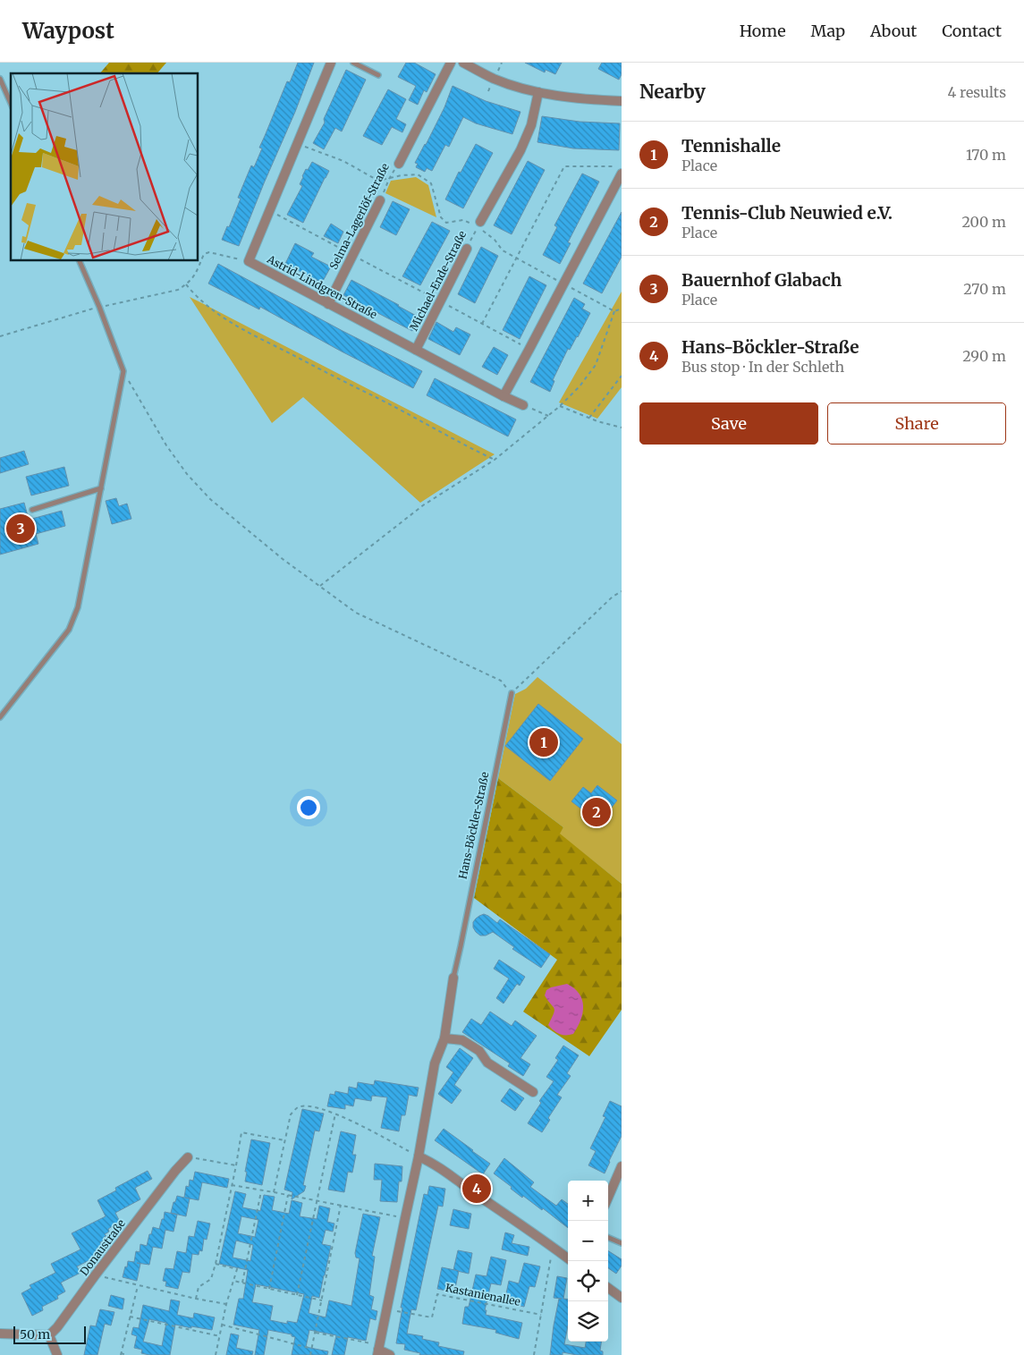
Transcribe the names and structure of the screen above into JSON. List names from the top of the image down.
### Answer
{
  "streets": {
    "street": [
      "Selma-Lagerlöf-Straße",
      "Michael-Ende-Straße",
      "Astrid-Lindgren-Straße",
      "Hans-Böckler-Straße",
      "Donaustraße"
    ],
    "path": ["Kastanienallee"]
  },
  "crossings": [
    ["Selma-Lagerlöf-Straße", "Astrid-Lindgren-Straße"],
    ["Michael-Ende-Straße", "Astrid-Lindgren-Straße"],
    ["Hans-Böckler-Straße", "Kastanienallee"]
  ],
  "scale_bar": "50 m",
  "page": {
    "header": "Waypost",
    "nav": [
      "Home",
      "Map",
      "About",
      "Contact"
    ],
    "heading": ["Nearby", "4 results"],
    "list": [
      {
        "mark": "1",
        "name": "Tennishalle",
        "note": "Place",
        "value": "170 m"
      },
      {
        "mark": "2",
        "name": "Tennis-Club Neuwied e.V.",
        "note": "Place",
        "value": "200 m"
      },
      {
        "mark": "3",
        "name": "Bauernhof Glabach",
        "note": "Place",
        "value": "270 m"
      },
      {
        "mark": "4",
        "name": "Hans-Böckler-Straße",
        "note": "Bus stop · In der Schleth",
        "value": "290 m"
      }
    ],
    "buttons": ["Save", "Share"],
    "pins": [
      "3",
      "1",
      "2",
      "4"
    ],
    "map_buttons": ["+", "−"],
    "scale": "50 m"
  }
}
